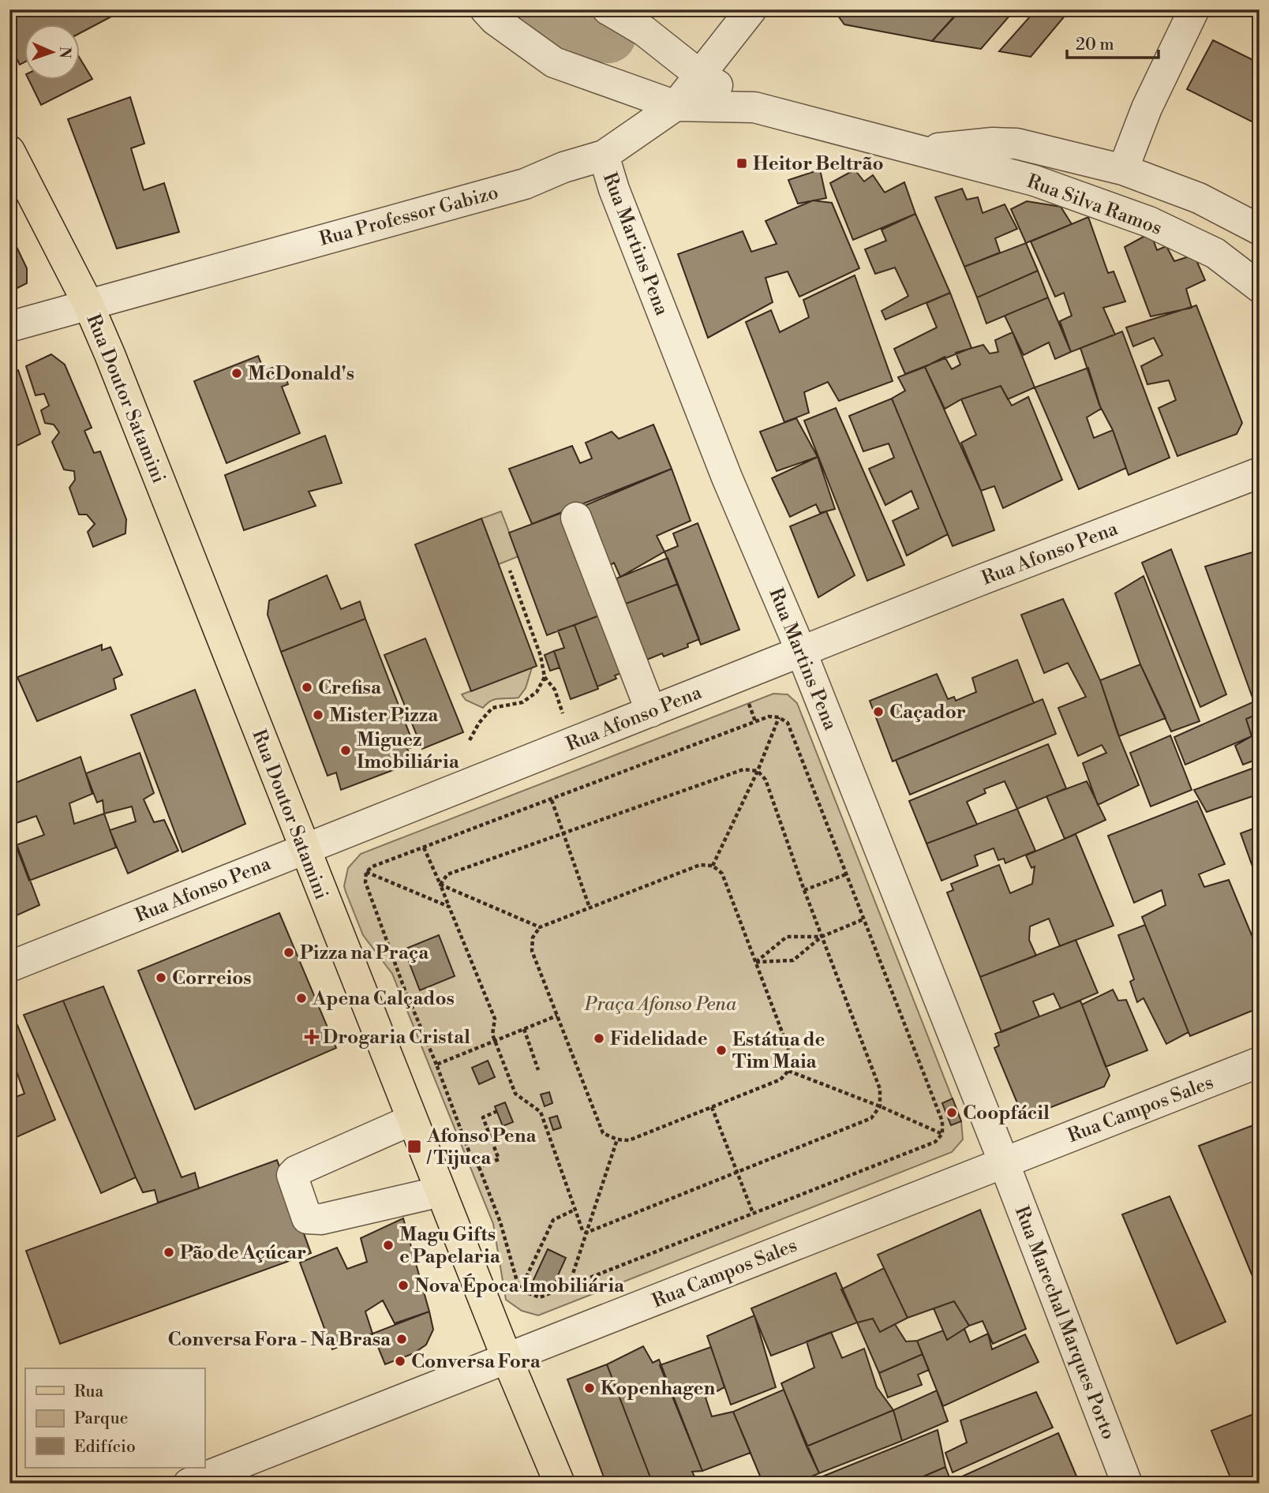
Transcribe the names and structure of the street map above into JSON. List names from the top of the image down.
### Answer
{
  "streets": {
    "main road": ["Rua Doutor Satamini"],
    "street": [
      "Rua Silva Ramos",
      "Rua Professor Gabizo",
      "Rua Martins Pena",
      "Rua Afonso Pena",
      "Rua Campos Sales",
      "Rua Marechal Marques Porto"
    ]
  },
  "crossings": [
    ["Rua Silva Ramos", "Rua Professor Gabizo"],
    ["Rua Professor Gabizo", "Rua Martins Pena"],
    ["Rua Professor Gabizo", "Rua Doutor Satamini"],
    ["Rua Martins Pena", "Rua Afonso Pena"],
    ["Rua Martins Pena", "Rua Campos Sales"],
    ["Rua Martins Pena", "Rua Marechal Marques Porto"],
    ["Rua Doutor Satamini", "Rua Afonso Pena"],
    ["Rua Doutor Satamini", "Rua Campos Sales"],
    ["Rua Campos Sales", "Rua Marechal Marques Porto"]
  ],
  "parks": ["Praça Afonso Pena"],
  "places": {
    "transit": ["Heitor Beltrão", "Afonso Pena / Tijuca"],
    "other": [
      "McDonald's",
      "Crefisa",
      "Caçador",
      "Mister Pizza",
      "Miguez Imobiliária",
      "Pizza na Praça",
      "Correios",
      "Apena Calçados",
      "Fidelidade",
      "Estátua de Tim Maia",
      "Coopfácil",
      "Magu Gifts e Papelaria",
      "Pão de Açúcar",
      "Nova Época Imobiliária",
      "Conversa Fora - Na Brasa",
      "Conversa Fora",
      "Kopenhagen"
    ],
    "health": ["Drogaria Cristal"]
  },
  "legend": ["Rua", "Parque", "Edifício"],
  "scale_bar": "20 m",
  "north": "right"
}
